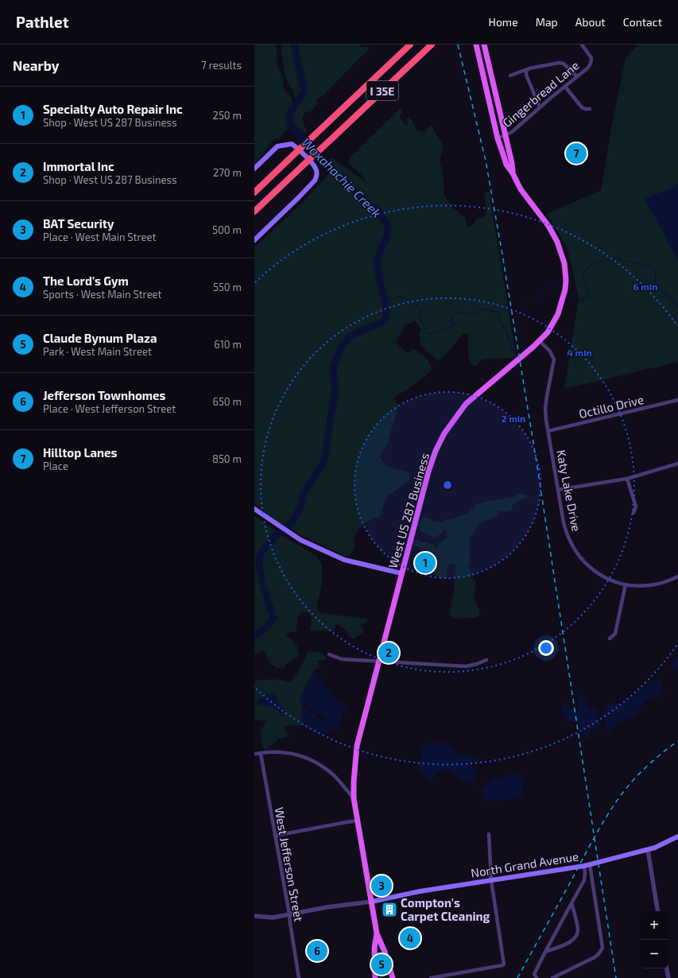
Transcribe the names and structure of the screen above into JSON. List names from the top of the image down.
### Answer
{
  "streets": {
    "highway": ["I 35E"],
    "main road": ["West US 287 Business", "North Grand Avenue"],
    "street": [
      "Gingerbread Lane",
      "Octillo Drive",
      "Katy Lake Drive",
      "West Jefferson Street"
    ]
  },
  "crossings": [
    ["Gingerbread Lane", "West US 287 Business"],
    ["Octillo Drive", "Katy Lake Drive"],
    ["Katy Lake Drive", "West US 287 Business"],
    ["West US 287 Business", "North Grand Avenue"]
  ],
  "water": ["Waxahachie Creek"],
  "places": {
    "building": ["Compton's Carpet Cleaning"]
  },
  "page": {
    "header": "Pathlet",
    "nav": [
      "Home",
      "Map",
      "About",
      "Contact"
    ],
    "heading": ["Nearby", "7 results"],
    "list": [
      {
        "mark": "1",
        "name": "Specialty Auto Repair Inc",
        "note": "Shop · West US 287 Business",
        "value": "250 m"
      },
      {
        "mark": "2",
        "name": "Immortal Inc",
        "note": "Shop · West US 287 Business",
        "value": "270 m"
      },
      {
        "mark": "3",
        "name": "BAT Security",
        "note": "Place · West Main Street",
        "value": "500 m"
      },
      {
        "mark": "4",
        "name": "The Lord's Gym",
        "note": "Sports · West Main Street",
        "value": "550 m"
      },
      {
        "mark": "5",
        "name": "Claude Bynum Plaza",
        "note": "Park · West Main Street",
        "value": "610 m"
      },
      {
        "mark": "6",
        "name": "Jefferson Townhomes",
        "note": "Place · West Jefferson Street",
        "value": "650 m"
      },
      {
        "mark": "7",
        "name": "Hilltop Lanes",
        "note": "Place",
        "value": "850 m"
      }
    ],
    "pins": [
      "7",
      "1",
      "2",
      "3",
      "4",
      "6",
      "5"
    ],
    "map_buttons": ["+", "−"]
  },
  "rings": ["6 min", "4 min", "2 min"]
}
